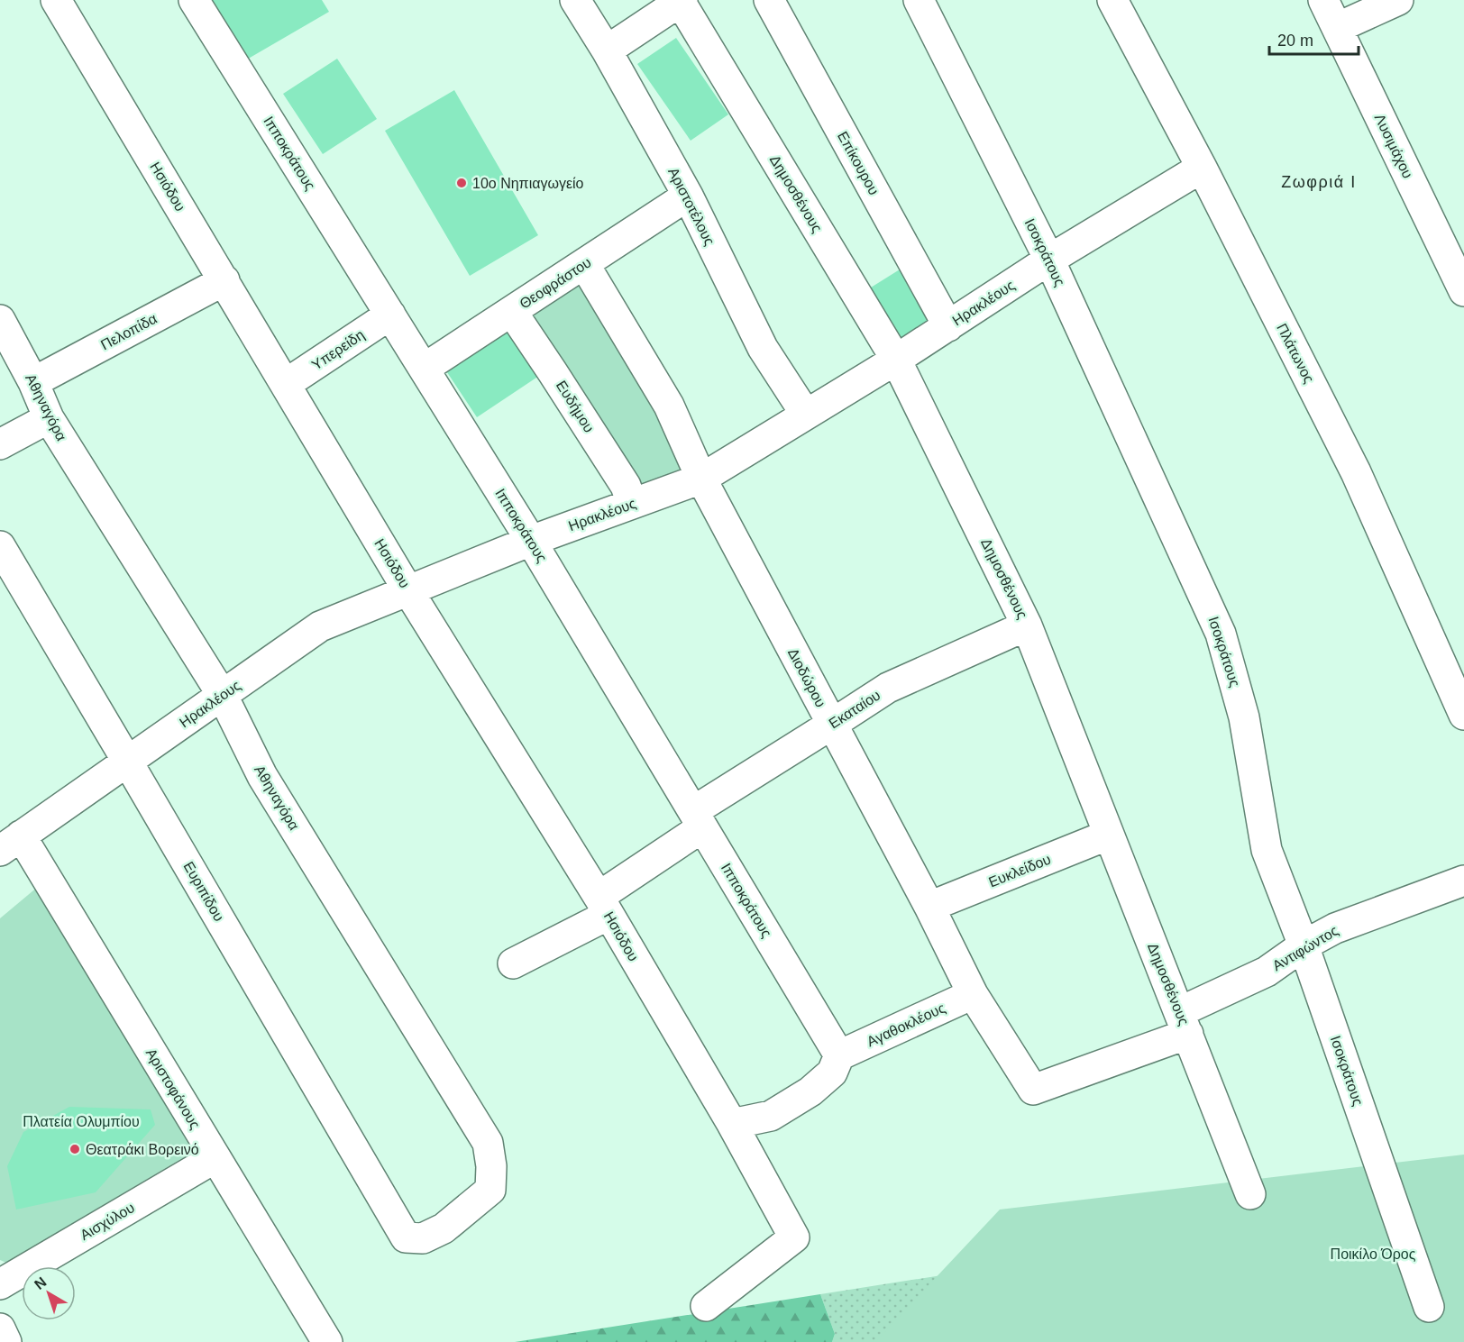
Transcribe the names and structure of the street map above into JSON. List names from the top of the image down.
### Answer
{
  "streets": {
    "street": [
      "Λυσιμάχου",
      "Ιπποκράτους",
      "Επίκουρου",
      "Ησιόδου",
      "Δημοσθένους",
      "Αριστοτέλους",
      "Ισοκράτους",
      "Θεοφράστου",
      "Ηρακλέους",
      "Πελοπίδα",
      "Υπερείδη",
      "Πλάτωνος",
      "Ευδήμου",
      "Αθηναγόρα",
      "Διοδώρου",
      "Εκαταίου",
      "Ευκλείδου",
      "Ευριπίδου",
      "Αντιφώντος",
      "Αγαθοκλέους",
      "Αριστοφάνους",
      "Αισχύλου"
    ]
  },
  "crossings": [
    ["Ιπποκράτους", "Θεοφράστου"],
    ["Ιπποκράτους", "Ηρακλέους"],
    ["Ιπποκράτους", "Υπερείδη"],
    ["Ιπποκράτους", "Εκαταίου"],
    ["Ιπποκράτους", "Αγαθοκλέους"],
    ["Επίκουρου", "Ηρακλέους"],
    ["Ησιόδου", "Ηρακλέους"],
    ["Ησιόδου", "Πελοπίδα"],
    ["Ησιόδου", "Υπερείδη"],
    ["Ησιόδου", "Εκαταίου"],
    ["Δημοσθένους", "Ηρακλέους"],
    ["Δημοσθένους", "Εκαταίου"],
    ["Δημοσθένους", "Ευκλείδου"],
    ["Δημοσθένους", "Αντιφώντος"],
    ["Αριστοτέλους", "Θεοφράστου"],
    ["Αριστοτέλους", "Ηρακλέους"],
    ["Ισοκράτους", "Ηρακλέους"],
    ["Ισοκράτους", "Αντιφώντος"],
    ["Θεοφράστου", "Ευδήμου"],
    ["Θεοφράστου", "Διοδώρου"],
    ["Ηρακλέους", "Πλάτωνος"],
    ["Ηρακλέους", "Ευδήμου"],
    ["Ηρακλέους", "Αθηναγόρα"],
    ["Ηρακλέους", "Διοδώρου"],
    ["Ηρακλέους", "Ευριπίδου"],
    ["Ηρακλέους", "Αριστοφάνους"],
    ["Πελοπίδα", "Αθηναγόρα"],
    ["Αθηναγόρα", "Ευριπίδου"],
    ["Διοδώρου", "Εκαταίου"],
    ["Διοδώρου", "Ευκλείδου"],
    ["Διοδώρου", "Αντιφώντος"],
    ["Διοδώρου", "Αγαθοκλέους"],
    ["Αριστοφάνους", "Αισχύλου"]
  ],
  "districts": ["Ζωφριά Ι"],
  "parks": ["Πλατεία Ολυμπίου", "Ποικίλο Όρος"],
  "places": ["10ο Νηπιαγωγείο", "Θεατράκι Βορεινό"],
  "scale_bar": "20 m",
  "north": "top left"
}
